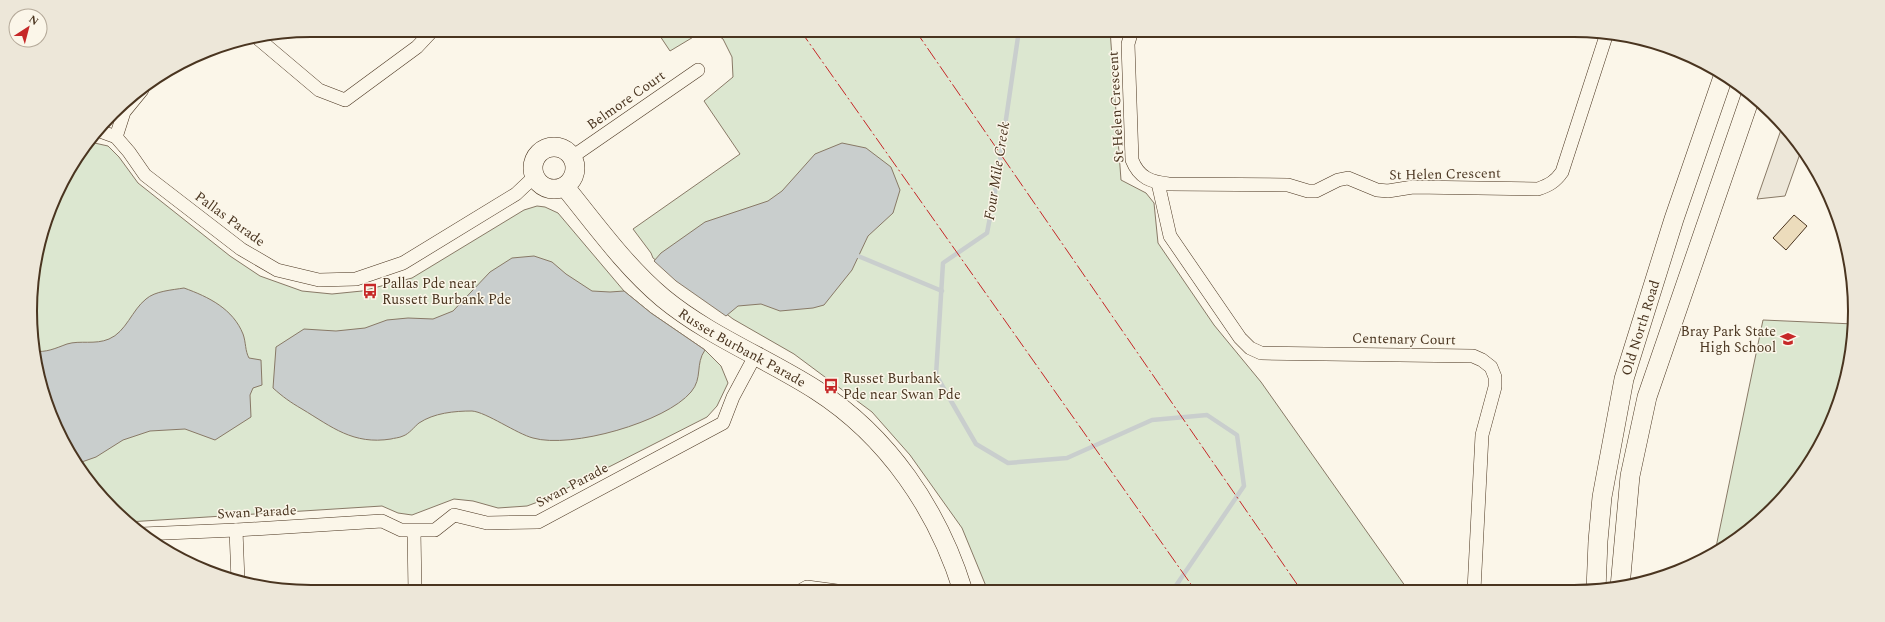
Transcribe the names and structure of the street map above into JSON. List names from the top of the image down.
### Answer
{
  "streets": {
    "main road": ["Old North Road", "Russet Burbank Parade"],
    "street": [
      "Belmore Court",
      "St Helen Crescent",
      "Pallas Parade",
      "Centenary Court",
      "Swan Parade"
    ]
  },
  "crossings": [
    ["Belmore Court", "Pallas Parade"],
    ["Belmore Court", "Russet Burbank Parade"],
    ["St Helen Crescent", "Centenary Court"],
    ["Pallas Parade", "Russet Burbank Parade"],
    ["Russet Burbank Parade", "Swan Parade"]
  ],
  "water": ["Four Mile Creek"],
  "places": {
    "bus stop": ["Pallas Pde near Russett Burbank Pde", "Russet Burbank Pde near Swan Pde"],
    "school or university": ["Bray Park State High School"]
  },
  "north": "top right"
}
